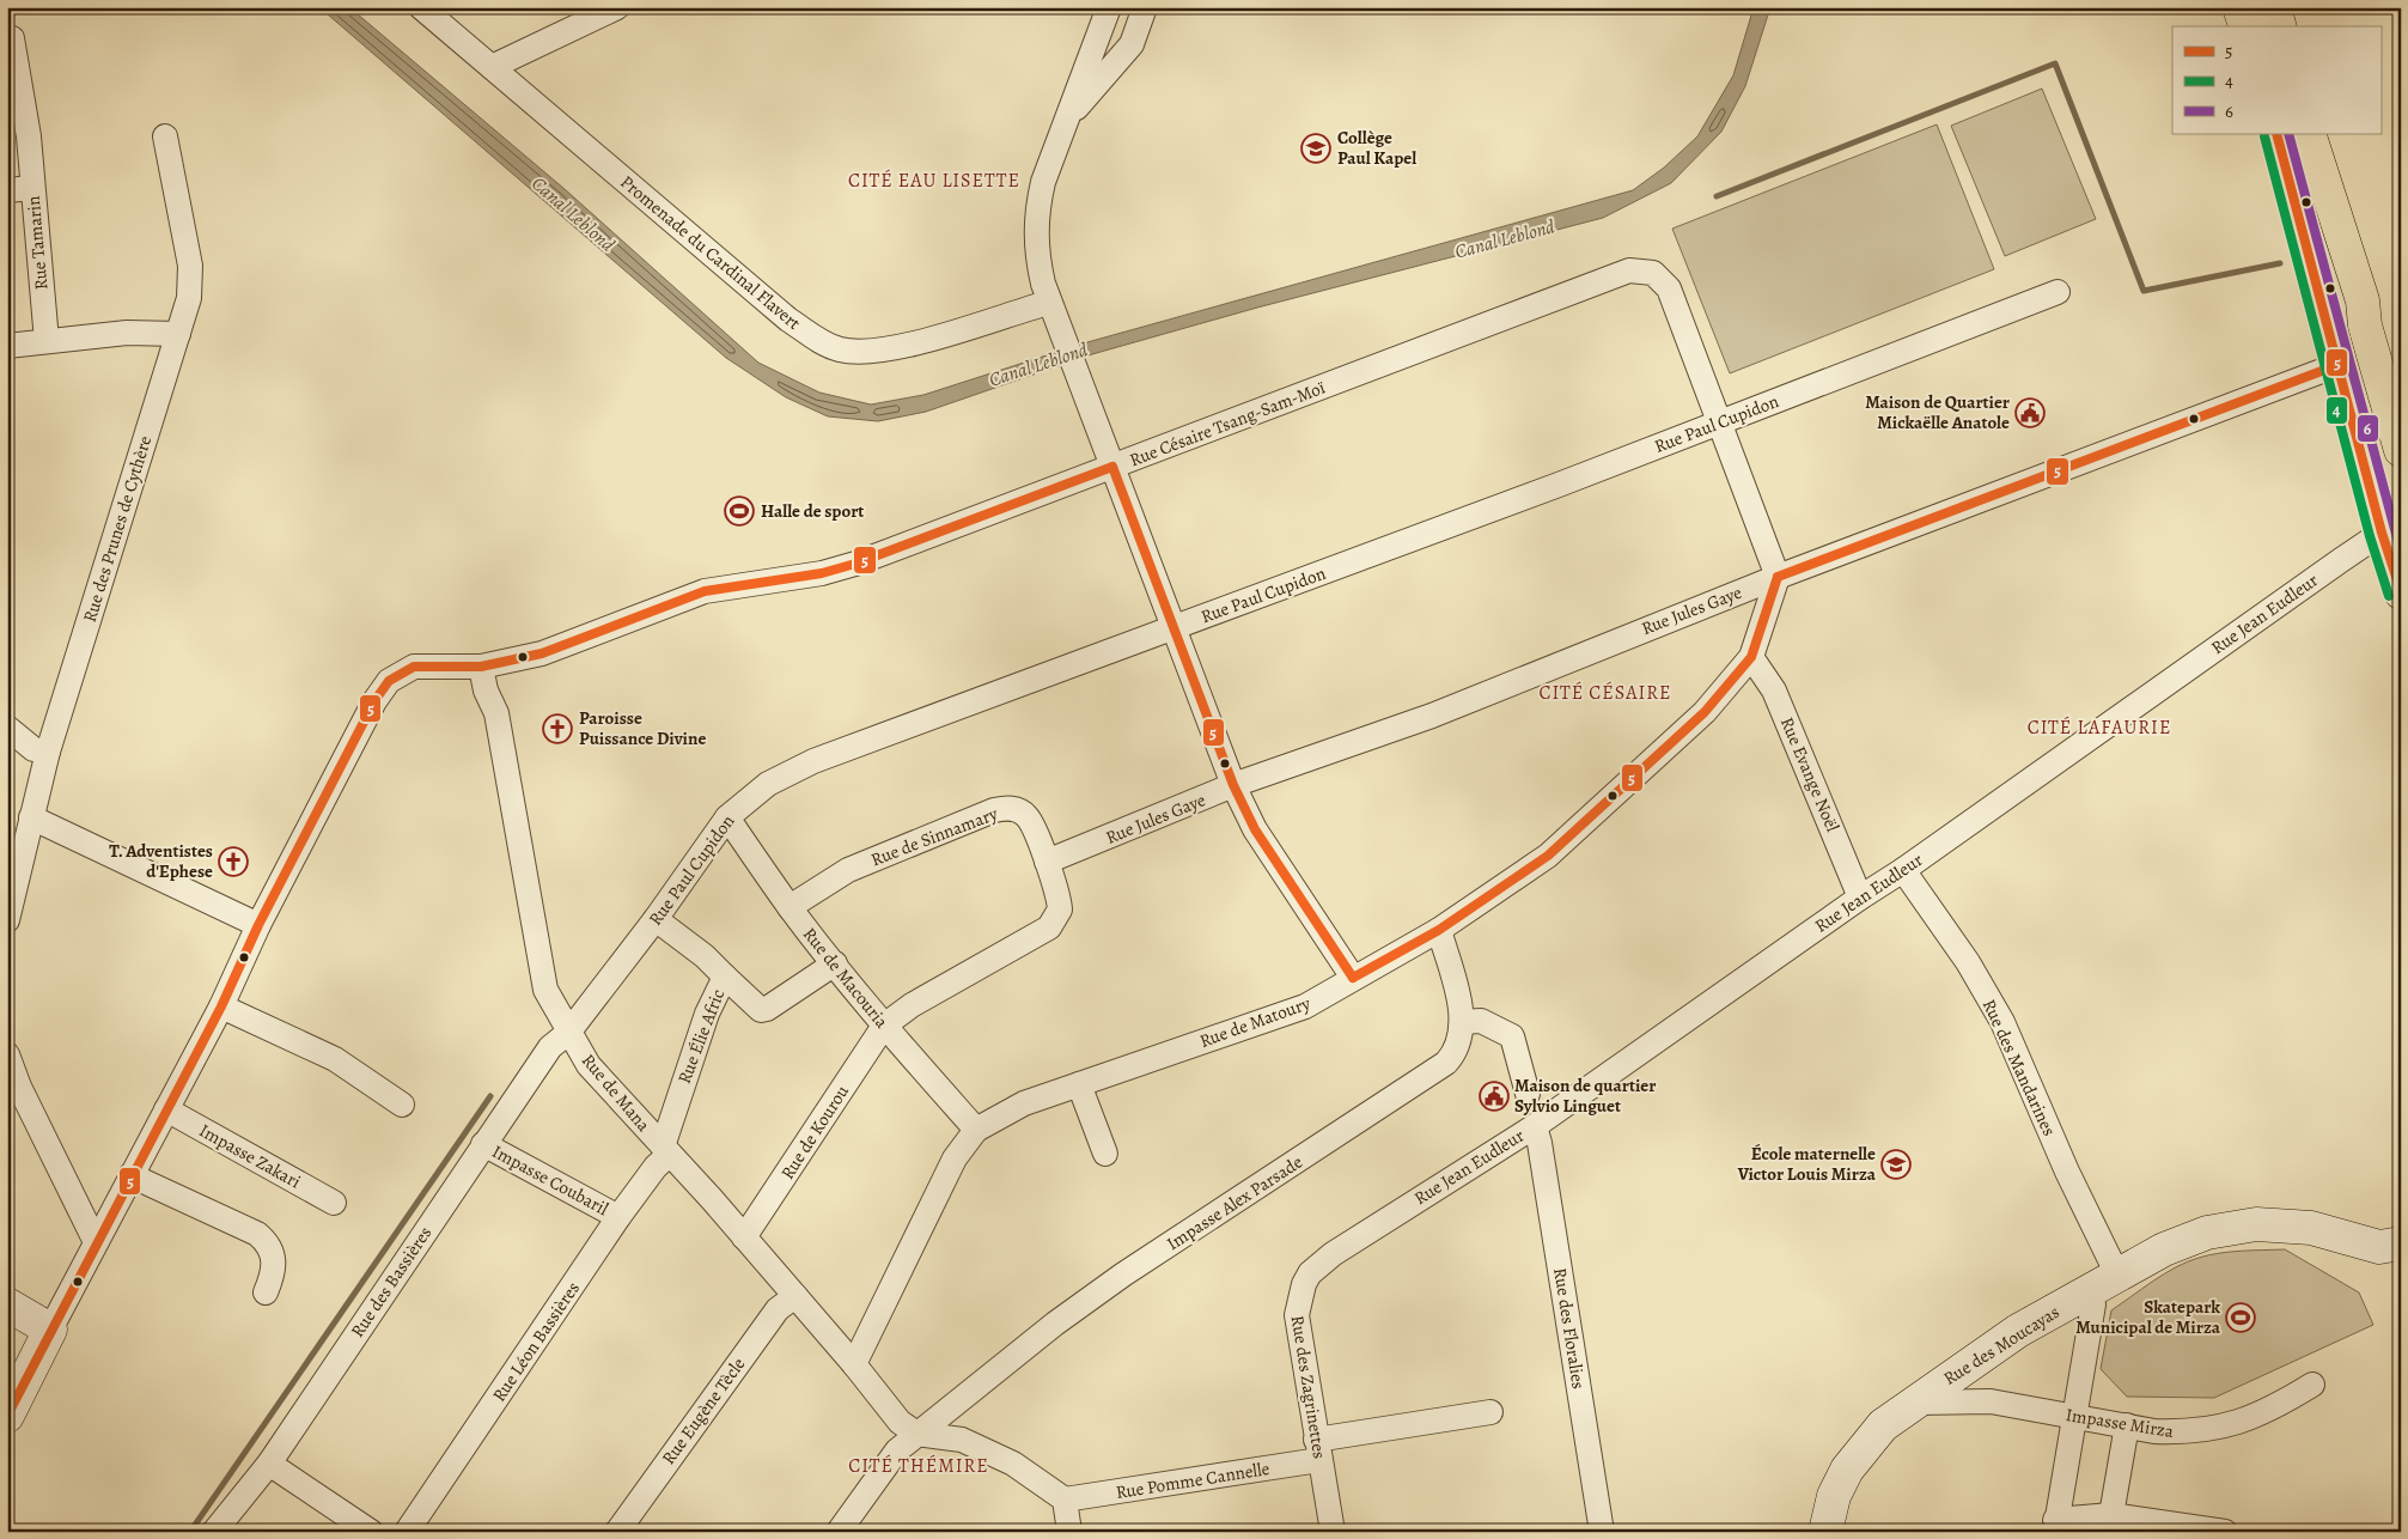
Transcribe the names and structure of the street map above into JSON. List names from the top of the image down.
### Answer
{
  "streets": {
    "street": [
      "Rue Tamarin",
      "Promenade du Cardinal Flavert",
      "Rue Césaire Tsang-Sam-Moï",
      "Rue Paul Cupidon",
      "Rue des Prunes de Cythère",
      "Rue Jules Gaye",
      "Rue Jean Eudleur",
      "Rue Evange Noël",
      "Rue de Sinnamary",
      "Rue de Macouria",
      "Rue de Matoury",
      "Rue Élie Afric",
      "Rue des Mandarines",
      "Rue de Mana",
      "Rue de Kourou",
      "Impasse Zakari",
      "Impasse Coubaril",
      "Impasse Alex Parsade",
      "Rue des Bassières",
      "Rue des Floralies",
      "Rue Léon Bassières",
      "Rue des Moucayas",
      "Rue des Zagrinettes",
      "Rue Eugène Tècle",
      "Impasse Mirza",
      "Rue Pomme Cannelle"
    ]
  },
  "crossings": [
    ["Rue Césaire Tsang-Sam-Moï", "Rue Paul Cupidon"],
    ["Rue Césaire Tsang-Sam-Moï", "Rue de Mana"],
    ["Rue Paul Cupidon", "Rue de Macouria"],
    ["Rue Paul Cupidon", "Rue Élie Afric"],
    ["Rue Paul Cupidon", "Rue de Mana"],
    ["Rue Paul Cupidon", "Rue des Bassières"],
    ["Rue Jules Gaye", "Rue de Sinnamary"],
    ["Rue Jules Gaye", "Rue de Matoury"],
    ["Rue Jean Eudleur", "Rue Evange Noël"],
    ["Rue Jean Eudleur", "Rue des Mandarines"],
    ["Rue Jean Eudleur", "Rue des Floralies"],
    ["Rue Jean Eudleur", "Rue des Zagrinettes"],
    ["Rue Evange Noël", "Rue de Matoury"],
    ["Rue de Sinnamary", "Rue de Macouria"],
    ["Rue de Sinnamary", "Rue de Kourou"],
    ["Rue de Macouria", "Rue de Matoury"],
    ["Rue de Macouria", "Rue de Kourou"],
    ["Rue de Matoury", "Rue de Mana"],
    ["Rue de Matoury", "Impasse Alex Parsade"],
    ["Rue Élie Afric", "Rue de Mana"],
    ["Rue Élie Afric", "Rue Léon Bassières"],
    ["Rue des Mandarines", "Rue des Moucayas"],
    ["Rue de Mana", "Rue de Kourou"],
    ["Rue de Mana", "Impasse Alex Parsade"],
    ["Rue de Mana", "Rue des Bassières"],
    ["Rue de Mana", "Rue Léon Bassières"],
    ["Rue de Mana", "Rue Eugène Tècle"],
    ["Impasse Coubaril", "Rue des Bassières"],
    ["Impasse Coubaril", "Rue Léon Bassières"],
    ["Rue des Moucayas", "Impasse Mirza"],
    ["Rue des Zagrinettes", "Rue Pomme Cannelle"]
  ],
  "districts": [
    "CITÉ EAU LISETTE",
    "CITÉ CÉSAIRE",
    "CITÉ LAFAURIE",
    "CITÉ THÉMIRE"
  ],
  "water": ["Canal Leblond"],
  "places": {
    "school or university": ["Collège Paul Kapel", "École maternelle Victor Louis Mirza"],
    "public building": ["Maison de Quartier Mickaëlle Anatole", "Maison de quartier Sylvio Linguet"],
    "sports": ["Halle de sport", "Skatepark Municipal de Mirza"],
    "church": ["Paroisse Puissance Divine", "T. Adventistes d'Ephese"]
  },
  "lines": ["transit line 5", "transit line 6", "transit line 4"],
  "legend": ["5", "4", "6"]
}
